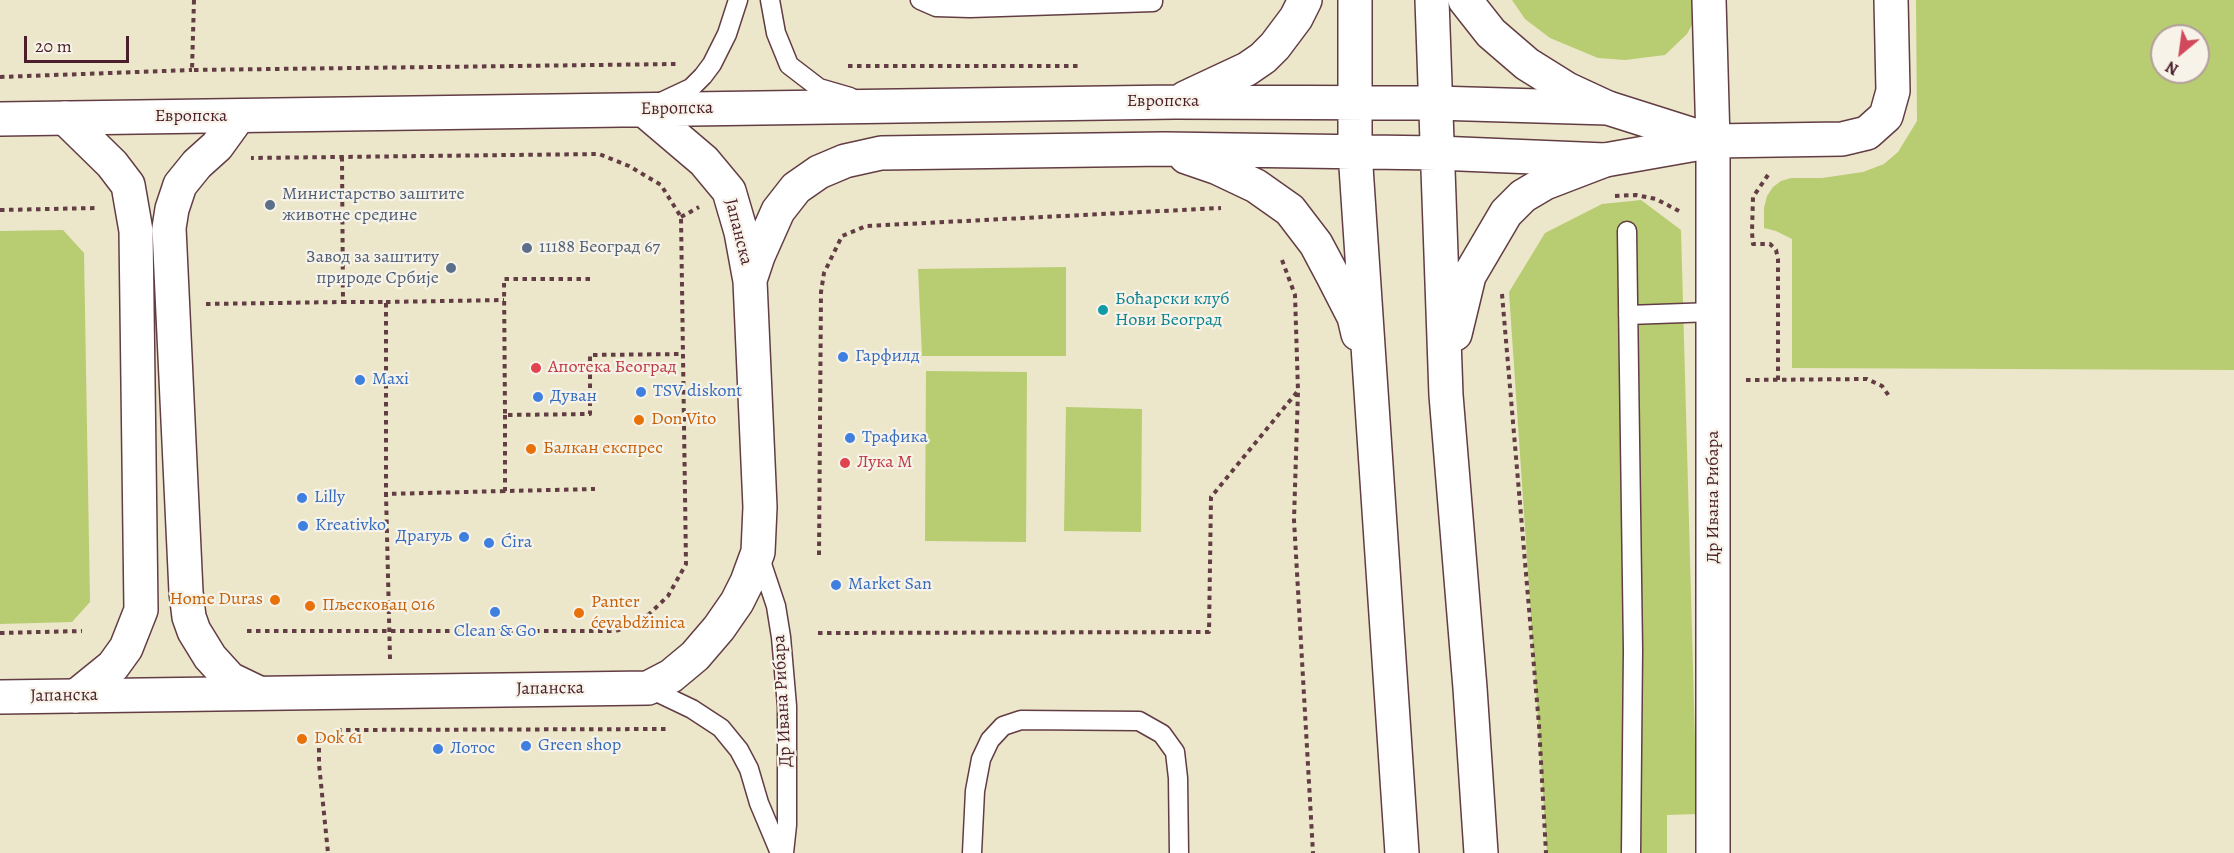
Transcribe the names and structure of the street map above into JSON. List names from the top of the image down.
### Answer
{
  "streets": {
    "street": ["Европска", "Јапанска", "Др Ивана Рибара"]
  },
  "crossings": [
    ["Европска", "Јапанска"],
    ["Јапанска", "Др Ивана Рибара"]
  ],
  "places": [
    "Министарство заштите животне средине",
    "11188 Београд 67",
    "Завод за заштиту природе Србије",
    "Боћарски клуб Нови Београд",
    "Гарфилд",
    "Апотека Београд",
    "Maxi",
    "TSV diskont",
    "Дуван",
    "Don Vito",
    "Трафика",
    "Балкан експрес",
    "Лука М",
    "Lilly",
    "Kreativko",
    "Драгуљ",
    "Ćira",
    "Market San",
    "Home Duras",
    "Пљесковац 016",
    "Clean & Go",
    "Panter ćevabdžinica",
    "Dok 61",
    "Green shop",
    "Лотос"
  ],
  "scale_bar": "20 m",
  "north": "bottom left"
}
